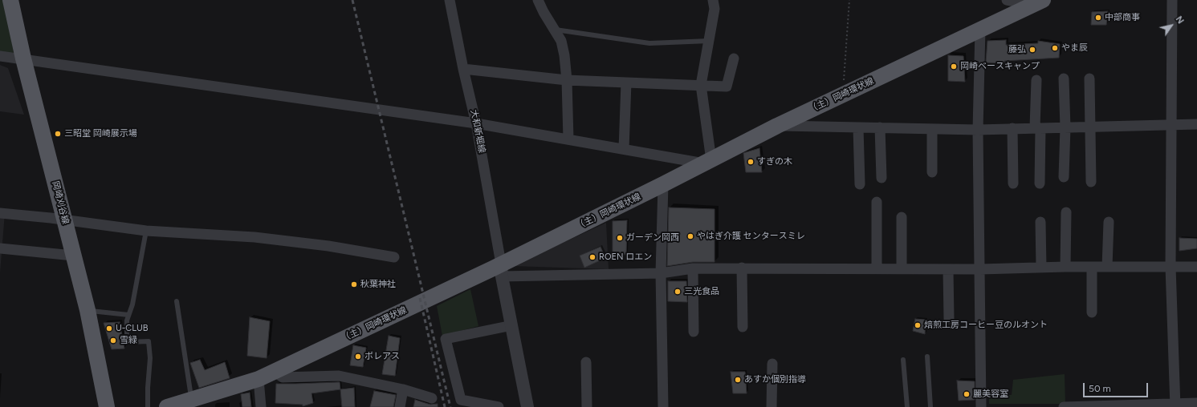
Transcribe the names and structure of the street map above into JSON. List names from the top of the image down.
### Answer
{
  "streets": {
    "main road": ["（主）岡崎環状線", "岡崎刈谷線"],
    "street": ["大和新堀線"]
  },
  "crossings": [
    ["（主）岡崎環状線", "大和新堀線"]
  ],
  "places": [
    "中部商事",
    "やま辰",
    "藤弘",
    "岡崎ベースキャンプ",
    "三昭堂 岡崎展示場",
    "すぎの木",
    "やはぎ介護 センタースミレ",
    "ガーデン岡西",
    "ROEN ロエン",
    "秋葉神社",
    "三光食品",
    "焙煎工房コーヒー豆のルオント",
    "U-CLUB",
    "雪緑",
    "ボレアス",
    "あすか個別指導",
    "麗美容室"
  ],
  "scale_bar": "50 m",
  "north": "top right"
}
